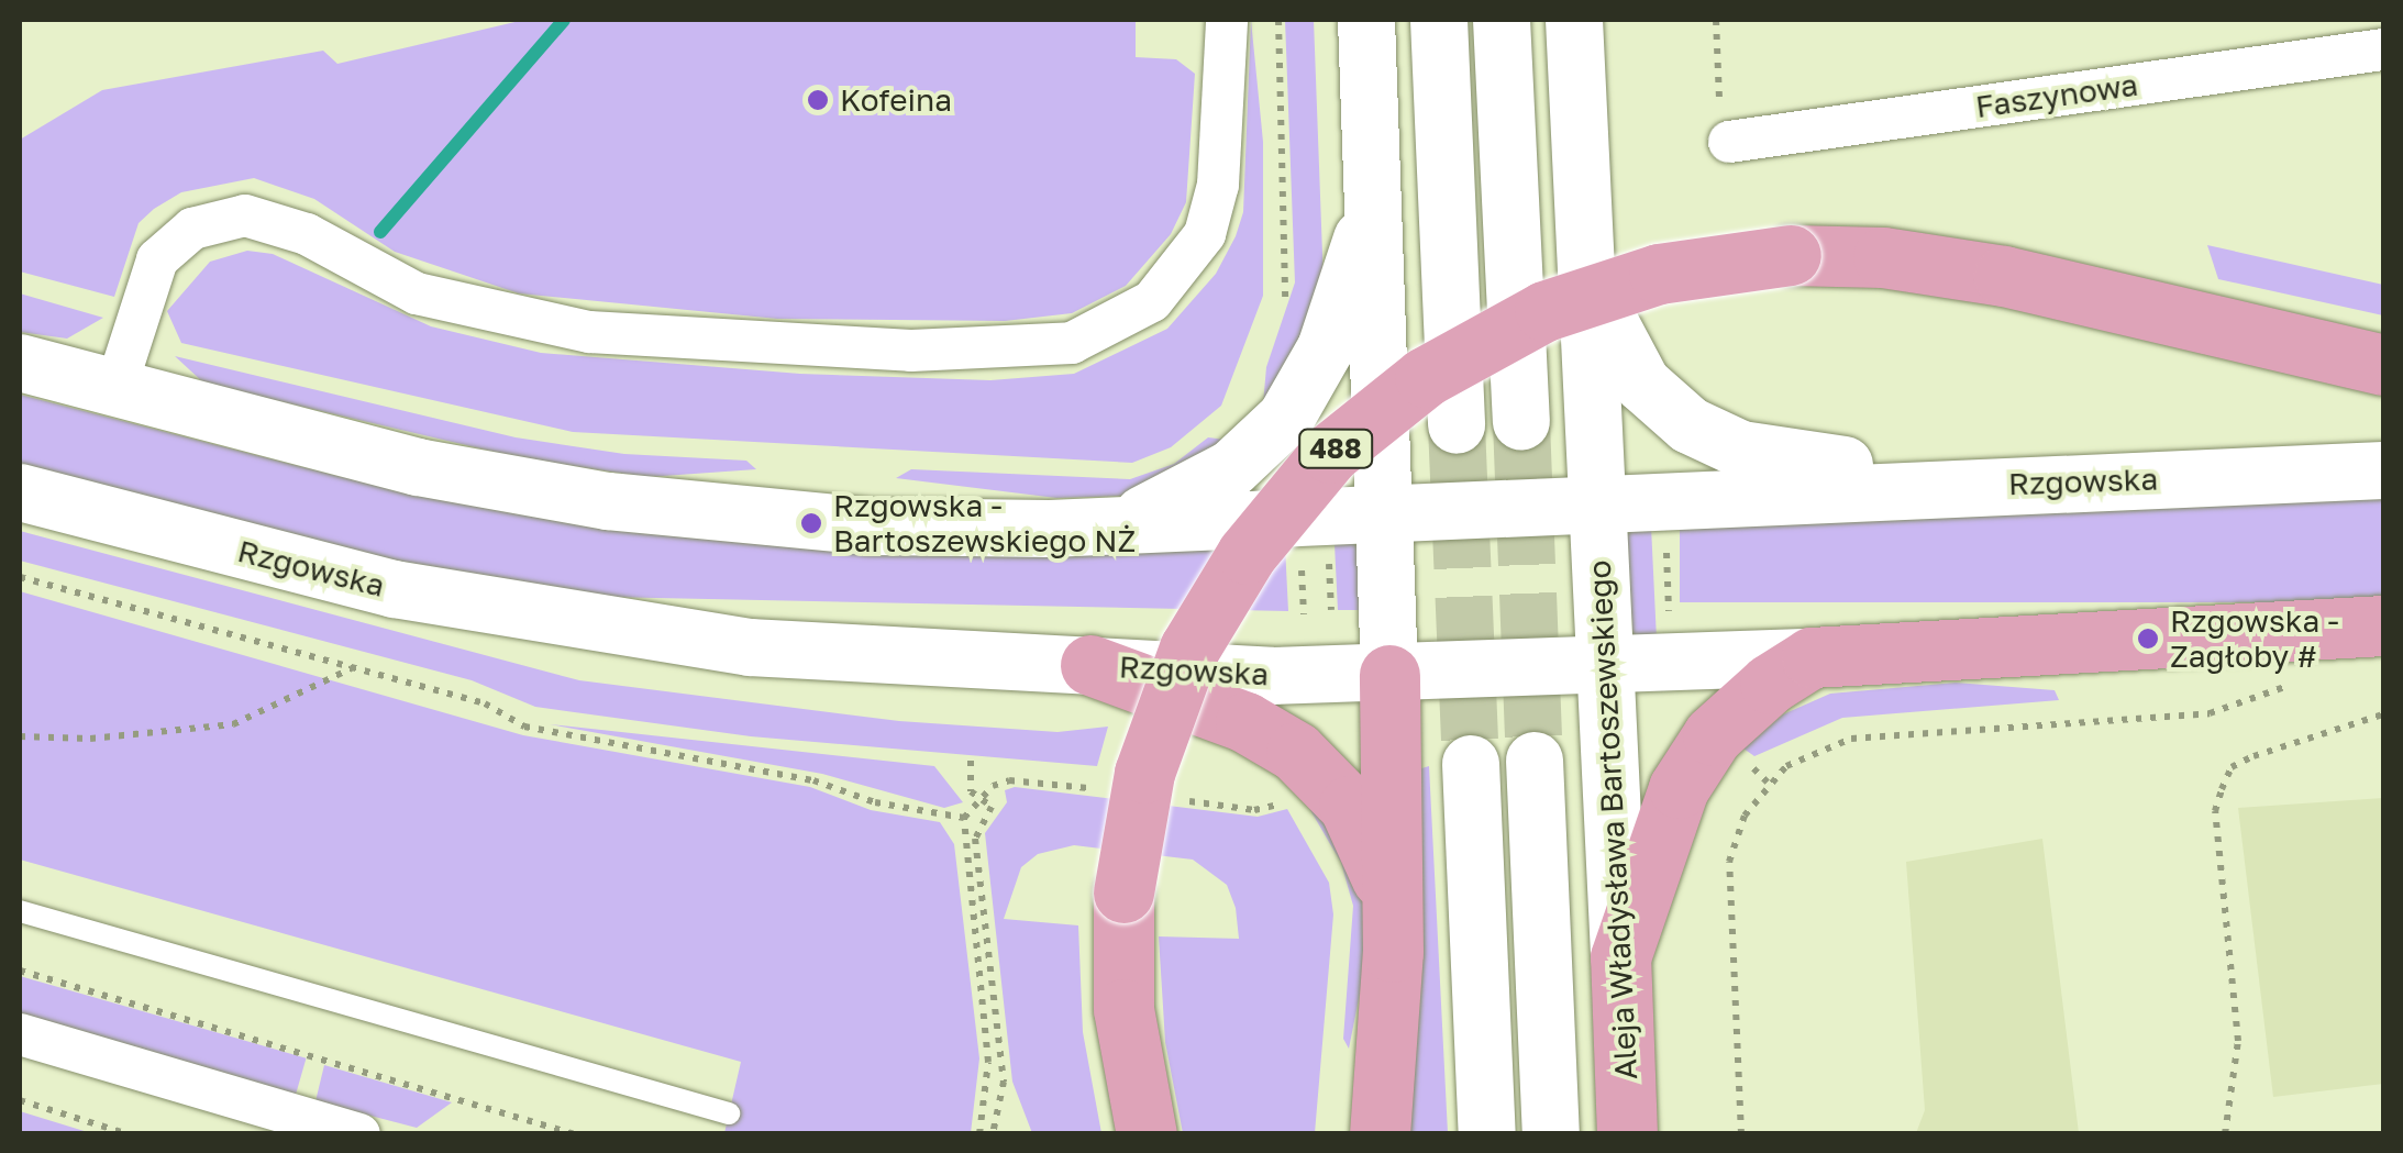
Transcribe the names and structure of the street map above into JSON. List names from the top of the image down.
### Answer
{
  "streets": {
    "main road": ["488", "Rzgowska", "Aleja Władysława Bartoszewskiego"],
    "street": ["Faszynowa"]
  },
  "crossings": [
    ["Rzgowska", "Aleja Władysława Bartoszewskiego"]
  ],
  "places": ["Kofeina", "Rzgowska - Bartoszewskiego NŻ", "Rzgowska - Zagłoby #"]
}
